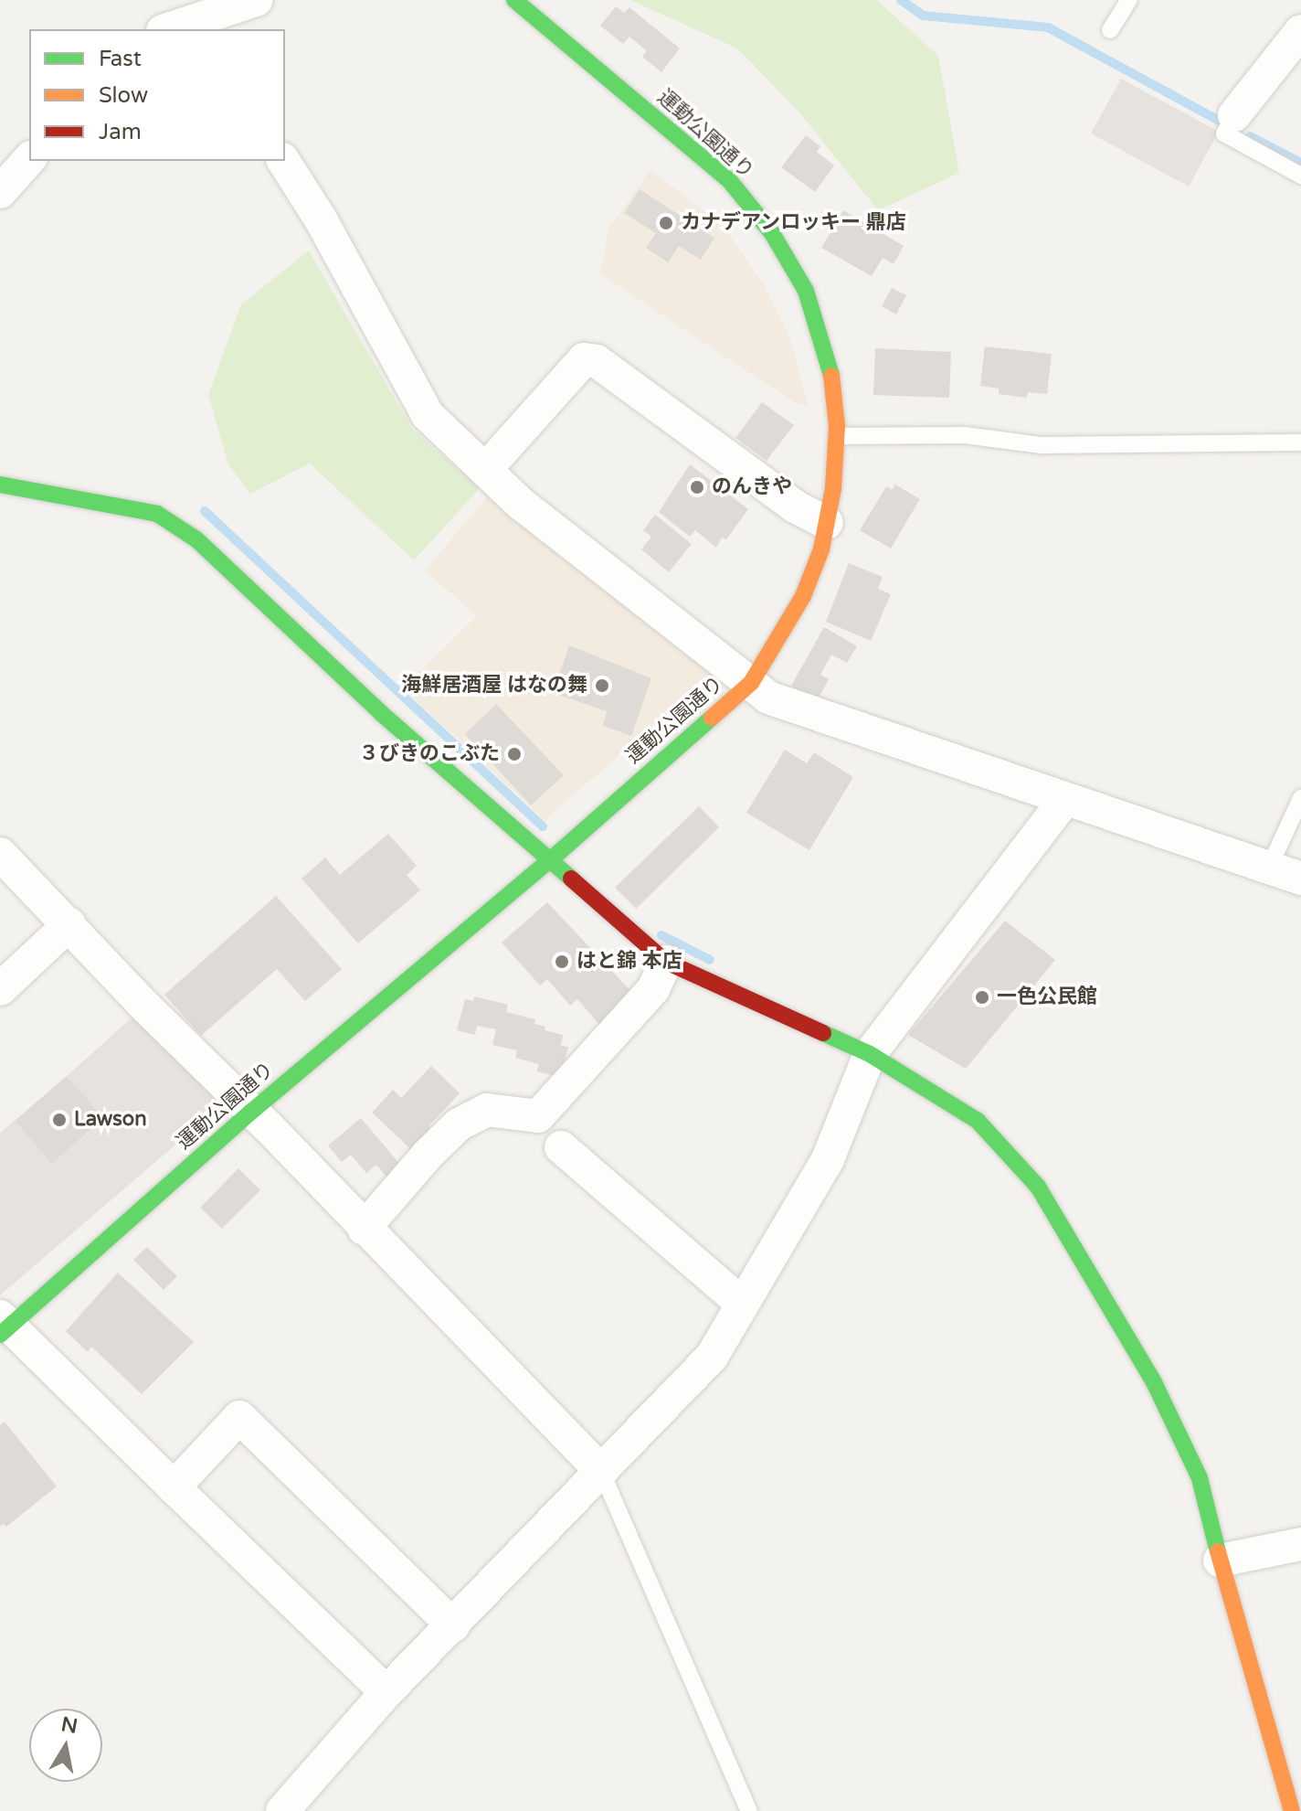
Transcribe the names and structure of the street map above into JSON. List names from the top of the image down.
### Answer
{
  "streets": {
    "street": ["運動公園通り"]
  },
  "places": [
    "カナデアンロッキー 鼎店",
    "のんきや",
    "海鮮居酒屋 はなの舞",
    "３びきのこぶた",
    "はと錦 本店",
    "一色公民館",
    "Lawson"
  ],
  "legend": ["Fast", "Slow", "Jam"],
  "north": "top"
}
